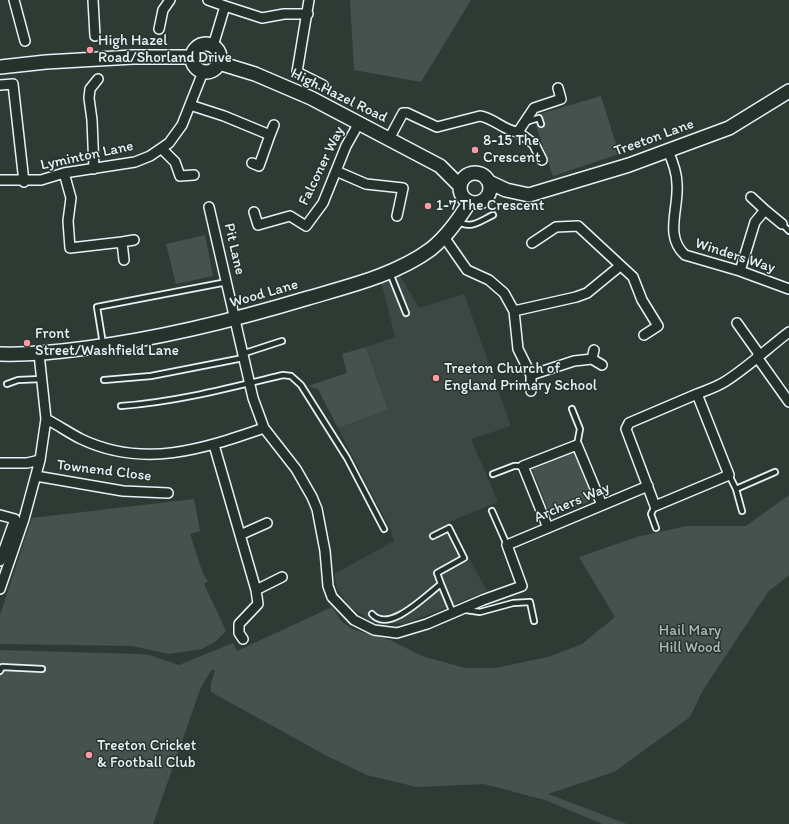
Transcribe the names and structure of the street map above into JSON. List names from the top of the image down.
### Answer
{
  "streets": {
    "main road": ["High Hazel Road", "Treeton Lane", "Wood Lane"],
    "street": [
      "Lyminton Lane",
      "Falconer Way",
      "Pit Lane",
      "Winders Way",
      "Townend Close",
      "Archers Way"
    ]
  },
  "crossings": [
    ["High Hazel Road", "Treeton Lane"],
    ["High Hazel Road", "Lyminton Lane"],
    ["High Hazel Road", "Falconer Way"],
    ["High Hazel Road", "Wood Lane"],
    ["Treeton Lane", "Winders Way"],
    ["Treeton Lane", "Wood Lane"],
    ["Pit Lane", "Wood Lane"],
    ["Pit Lane", "Archers Way"]
  ],
  "parks": ["Hail Mary Hill Wood"],
  "places": [
    "High Hazel Road/Shorland Drive",
    "8-15 The Crescent",
    "1-7 The Crescent",
    "Front Street/Washfield Lane",
    "Treeton Church of England Primary School",
    "Treeton Cricket & Football Club"
  ]
}
